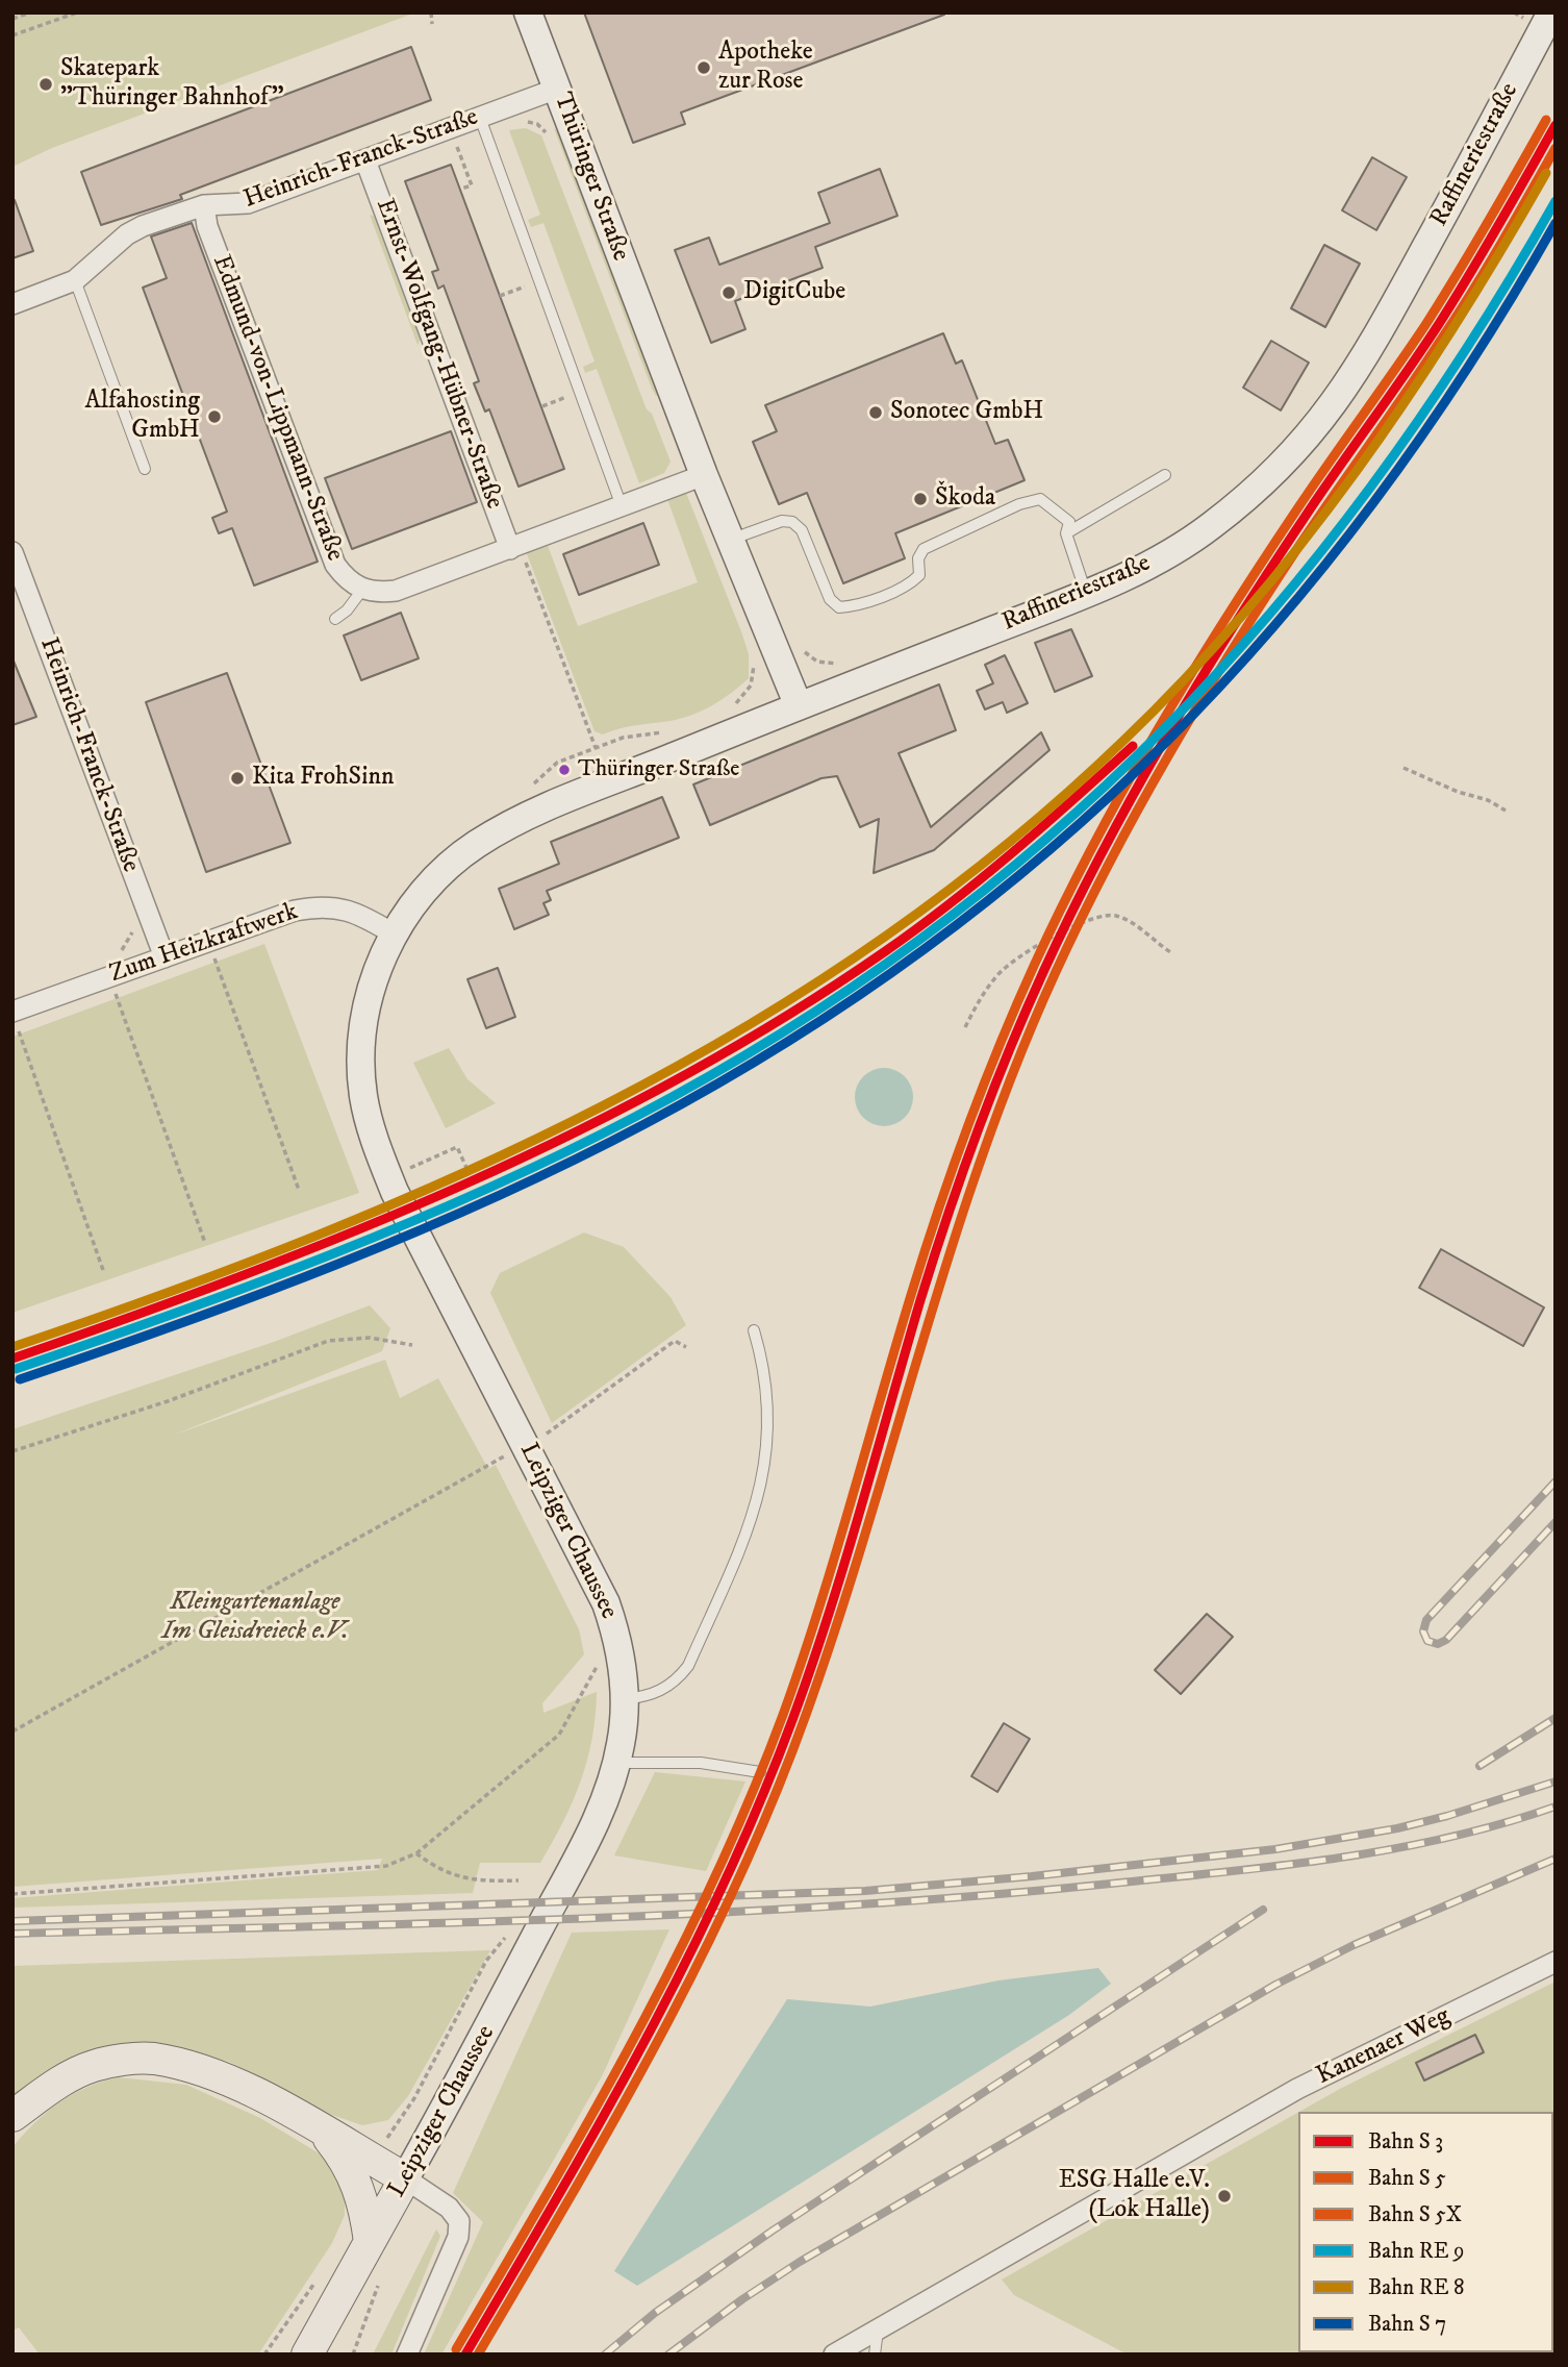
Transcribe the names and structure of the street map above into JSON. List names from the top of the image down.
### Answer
{
  "streets": {
    "main road": ["Raffineriestraße", "Thüringer Straße", "Leipziger Chaussee"],
    "street": [
      "Heinrich-Franck-Straße",
      "Ernst-Wolfgang-Hübner-Straße",
      "Edmund-von-Lippmann-Straße",
      "Zum Heizkraftwerk",
      "Kanenaer Weg"
    ]
  },
  "crossings": [
    ["Raffineriestraße", "Thüringer Straße"],
    ["Raffineriestraße", "Zum Heizkraftwerk"],
    ["Raffineriestraße", "Leipziger Chaussee"],
    ["Heinrich-Franck-Straße", "Thüringer Straße"],
    ["Heinrich-Franck-Straße", "Ernst-Wolfgang-Hübner-Straße"],
    ["Heinrich-Franck-Straße", "Edmund-von-Lippmann-Straße"],
    ["Heinrich-Franck-Straße", "Zum Heizkraftwerk"],
    ["Thüringer Straße", "Edmund-von-Lippmann-Straße"],
    ["Ernst-Wolfgang-Hübner-Straße", "Edmund-von-Lippmann-Straße"],
    ["Zum Heizkraftwerk", "Leipziger Chaussee"]
  ],
  "parks": ["Kleingartenanlage Im Gleisdreieck e.V."],
  "places": [
    "Apotheke zur Rose",
    "Skatepark \"Thüringer Bahnhof\"",
    "DigitCube",
    "Sonotec GmbH",
    "Alfahosting GmbH",
    "Škoda",
    "Thüringer Straße",
    "Kita FrohSinn",
    "ESG Halle e.V. (Lok Halle)"
  ],
  "legend": [
    "Bahn S 3",
    "Bahn S 5",
    "Bahn S 5X",
    "Bahn RE 9",
    "Bahn RE 8",
    "Bahn S 7"
  ]
}
